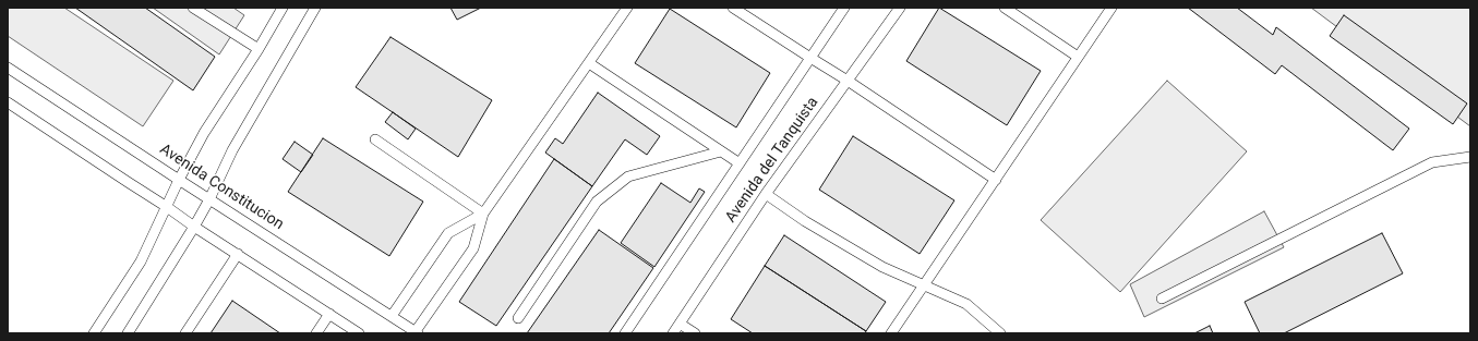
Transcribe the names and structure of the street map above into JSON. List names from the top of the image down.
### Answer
{
  "streets": {
    "lane": ["Avenida del Tanquista", "Avenida Constitucion"]
  }
}
